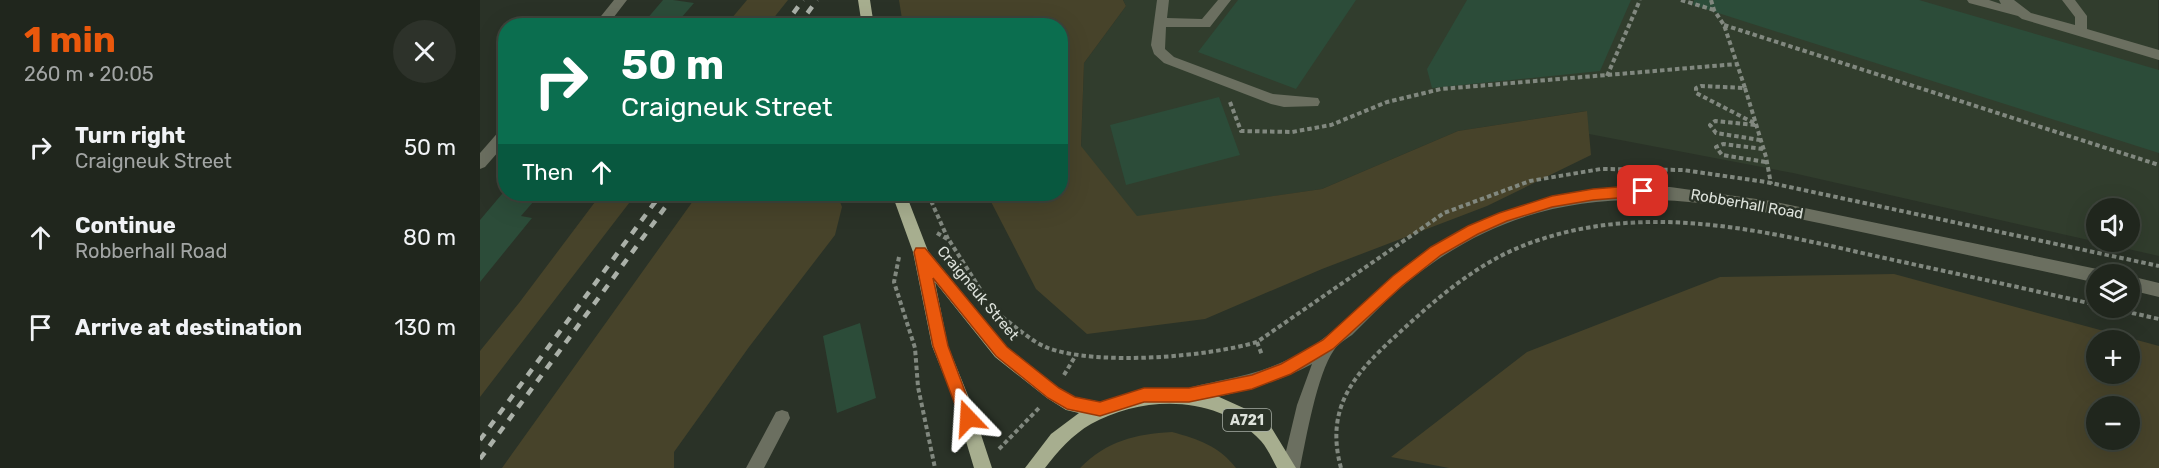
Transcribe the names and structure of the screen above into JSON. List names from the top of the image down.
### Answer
{
  "streets": {
    "main road": ["Craigneuk Street", "A721"],
    "street": ["Robberhall Road"]
  },
  "crossings": [
    ["Robberhall Road", "Craigneuk Street"]
  ],
  "page": {
    "heading": ["1 min", "260 m · 20:05"],
    "turn": ["50 m", "Craigneuk Street"],
    "list": [
      {
        "name": "Turn right",
        "note": "Craigneuk Street",
        "value": "50 m"
      },
      {
        "name": "Continue",
        "note": "Robberhall Road",
        "value": "80 m"
      },
      {
        "name": "Arrive at destination",
        "value": "130 m"
      }
    ],
    "then": "Then",
    "map_buttons": ["+", "−"]
  }
}
